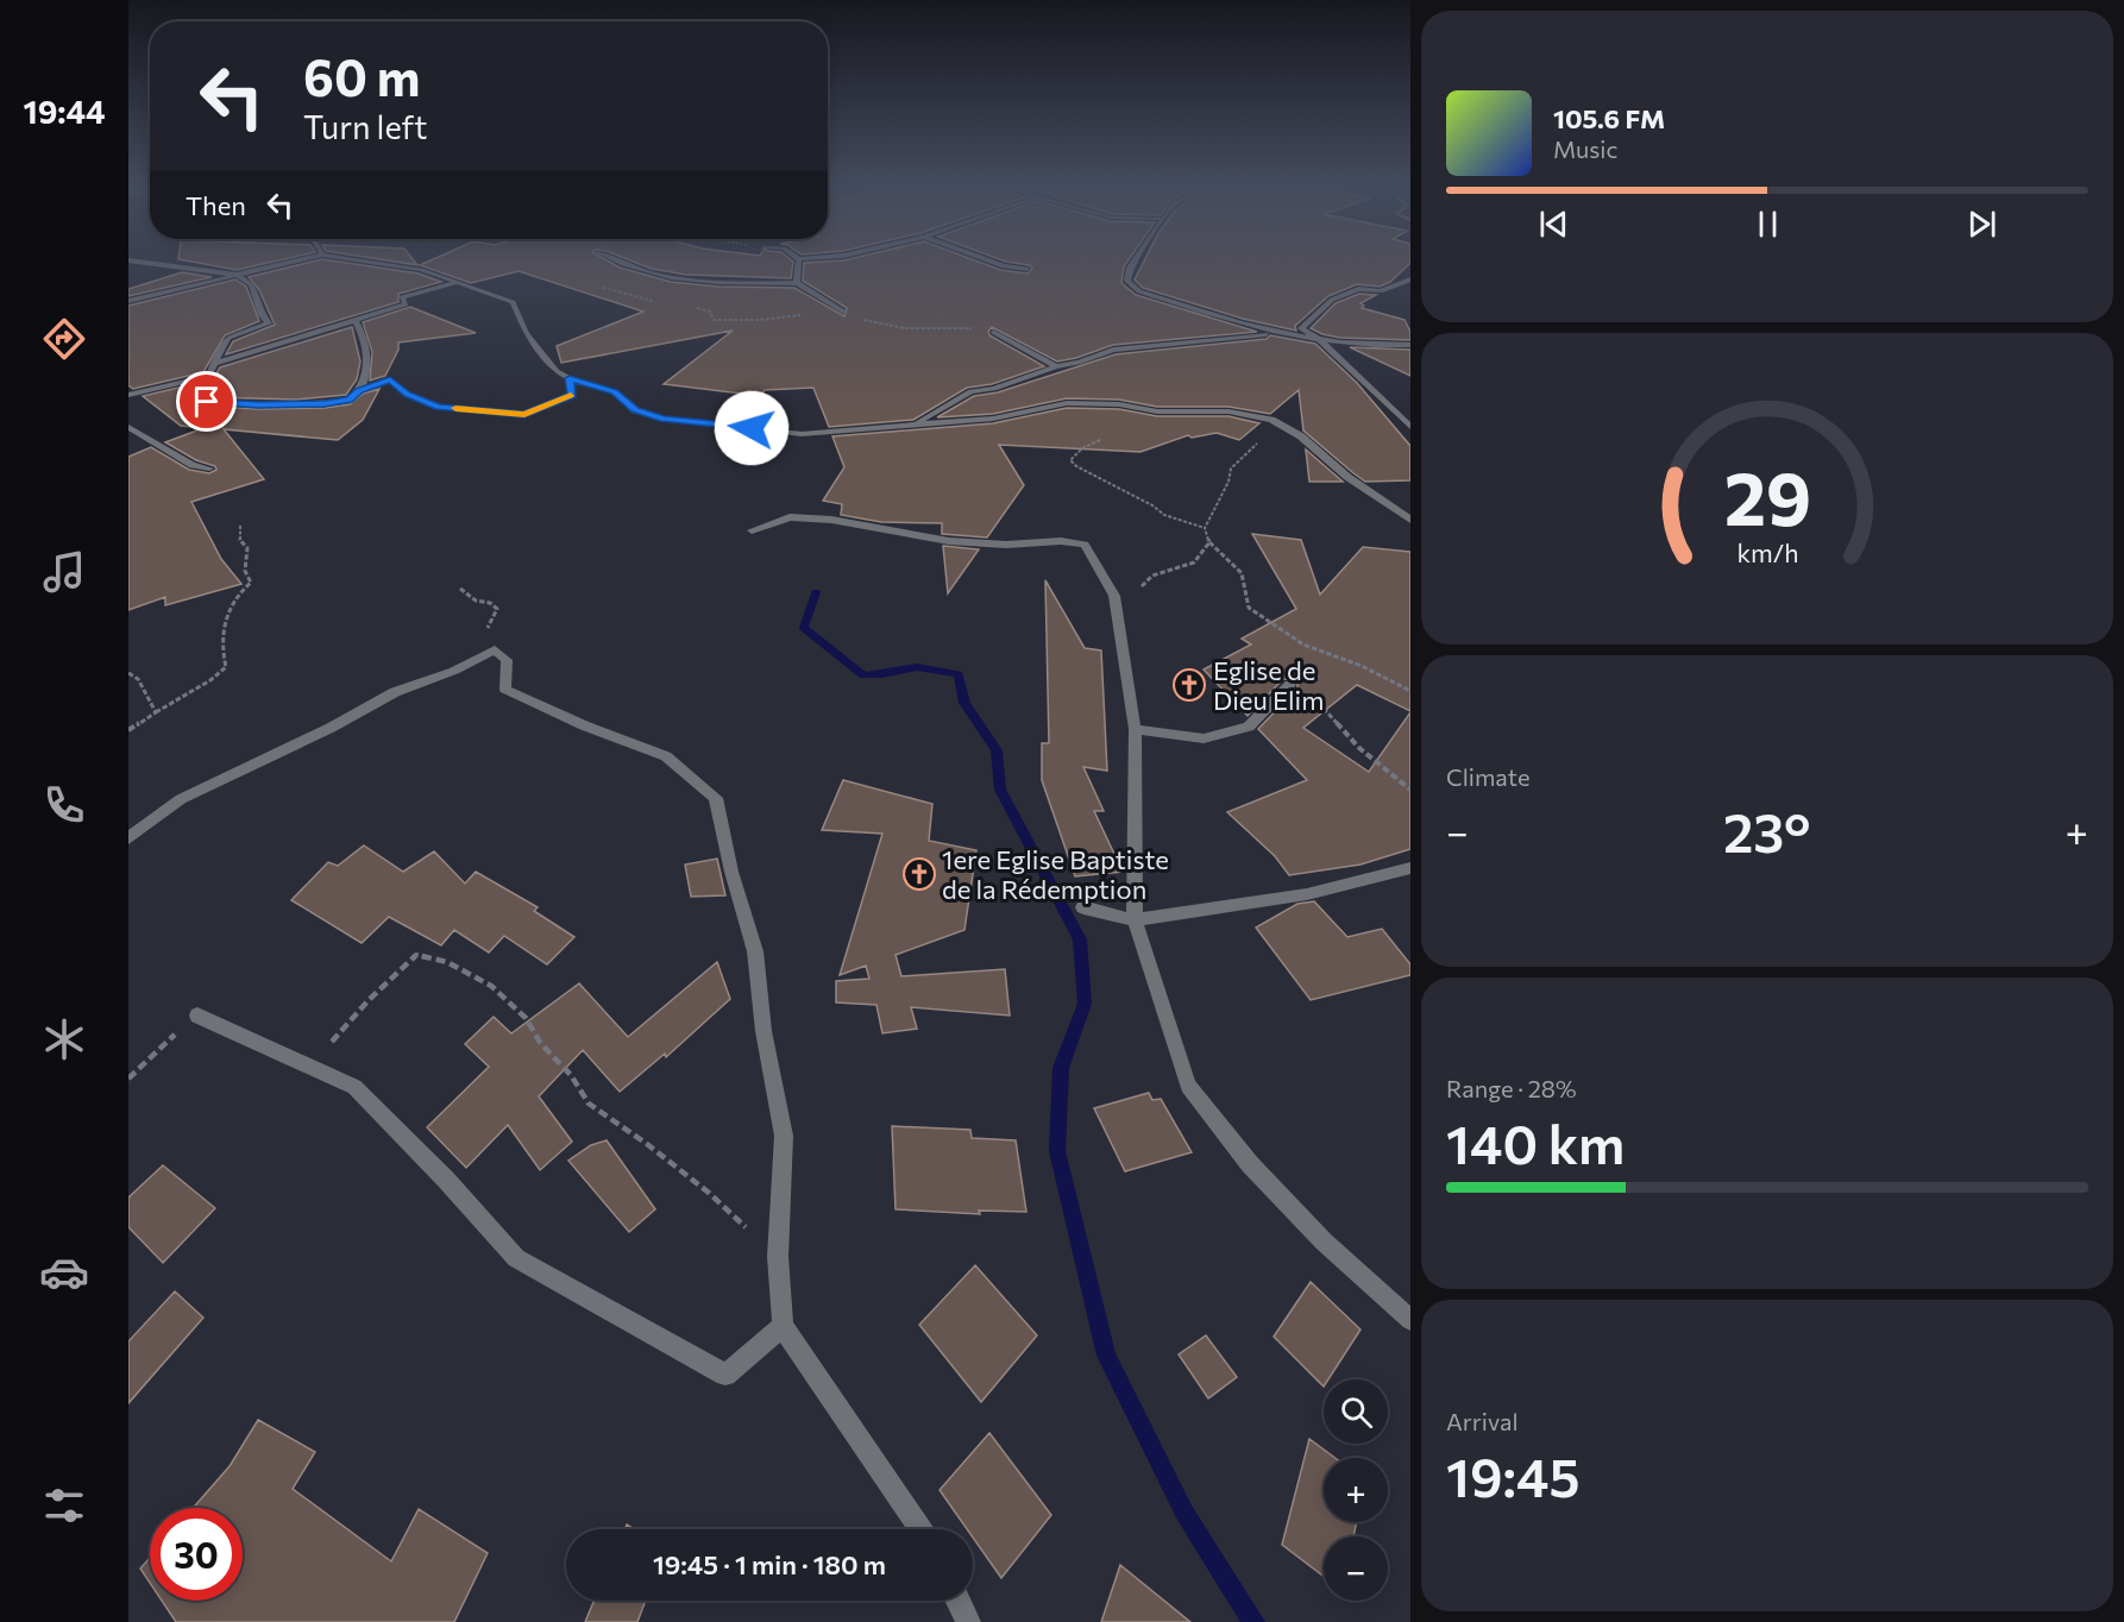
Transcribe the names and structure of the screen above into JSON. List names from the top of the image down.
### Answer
{
  "places": {
    "church": ["Eglise de Dieu Elim", "1ere Eglise Baptiste de la Rédemption"]
  },
  "page": {
    "tabs": "19:44",
    "turn": ["60 m", "Turn left"],
    "song": ["105.6 FM", "Music"],
    "then": "Then",
    "tile": [
      "Climate",
      ["Range · 28%", "140 km"],
      ["Arrival", "19:45"]
    ],
    "heat": ["−", "23°", "+"],
    "map_buttons": ["+", "−"],
    "limit": "30",
    "trip": "19:45 · 1 min · 180 m",
    "gauge": ["29", "km/h"]
  }
}
